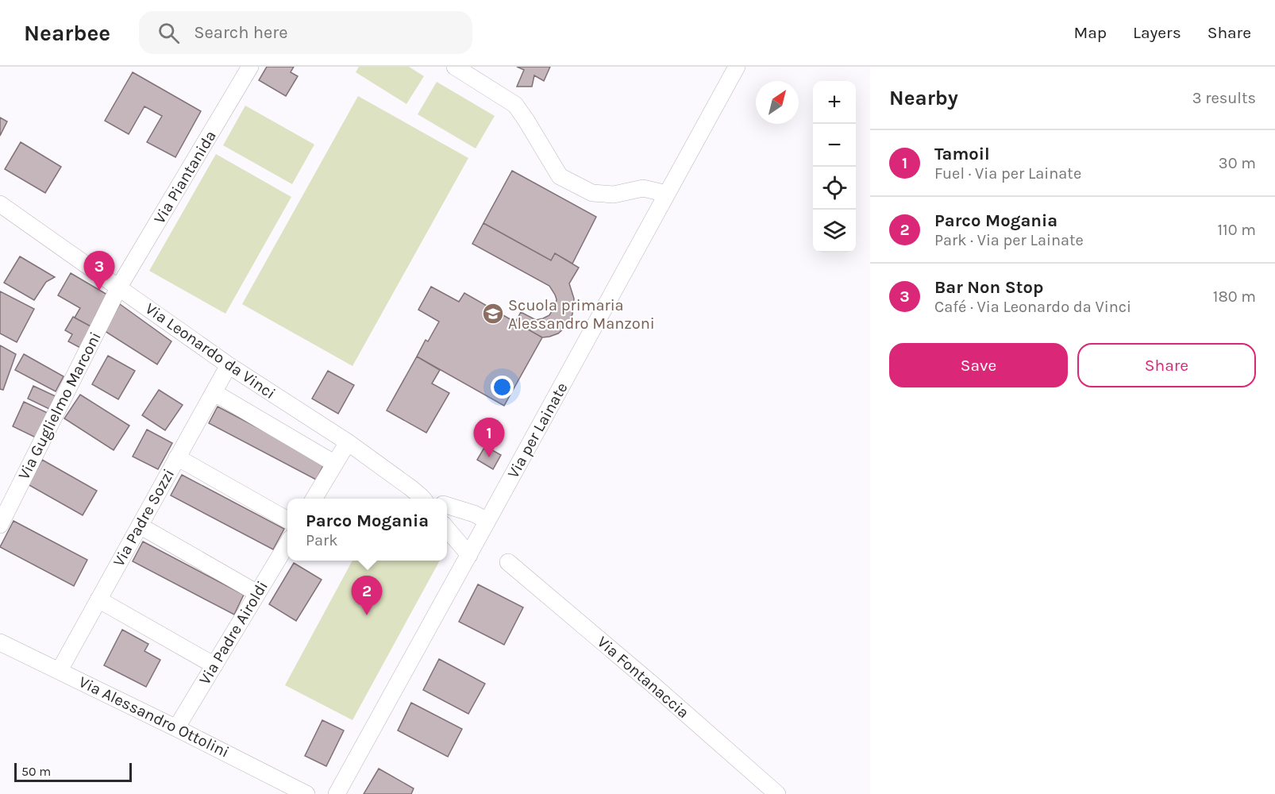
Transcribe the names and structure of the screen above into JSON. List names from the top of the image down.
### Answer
{
  "streets": {
    "street": [
      "Via Piantanida",
      "Via Leonardo da Vinci",
      "Via Guglielmo Marconi",
      "Via per Lainate",
      "Via Padre Sozzi",
      "Via Padre Airoldi",
      "Via Fontanaccia",
      "Via Alessandro Ottolini"
    ]
  },
  "crossings": [
    ["Via Piantanida", "Via Leonardo da Vinci"],
    ["Via Piantanida", "Via Guglielmo Marconi"],
    ["Via Leonardo da Vinci", "Via Guglielmo Marconi"],
    ["Via Leonardo da Vinci", "Via Padre Sozzi"],
    ["Via Padre Sozzi", "Via Alessandro Ottolini"],
    ["Via Padre Airoldi", "Via Alessandro Ottolini"]
  ],
  "places": {
    "school or university": ["Scuola primaria Alessandro Manzoni"]
  },
  "scale_bar": "50 m",
  "north": "top right",
  "page": {
    "header": "Nearbee",
    "search": "Search here",
    "nav": ["Map", "Layers", "Share"],
    "heading": ["Nearby", "3 results"],
    "map_buttons": ["+", "−"],
    "list": [
      {
        "mark": "1",
        "name": "Tamoil",
        "note": "Fuel · Via per Lainate",
        "value": "30 m"
      },
      {
        "mark": "2",
        "name": "Parco Mogania",
        "note": "Park · Via per Lainate",
        "value": "110 m"
      },
      {
        "mark": "3",
        "name": "Bar Non Stop",
        "note": "Café · Via Leonardo da Vinci",
        "value": "180 m"
      }
    ],
    "pins": ["3", "1", "2"],
    "buttons": ["Save", "Share"],
    "popup": ["Parco Mogania", "Park"],
    "scale": "50 m"
  }
}
